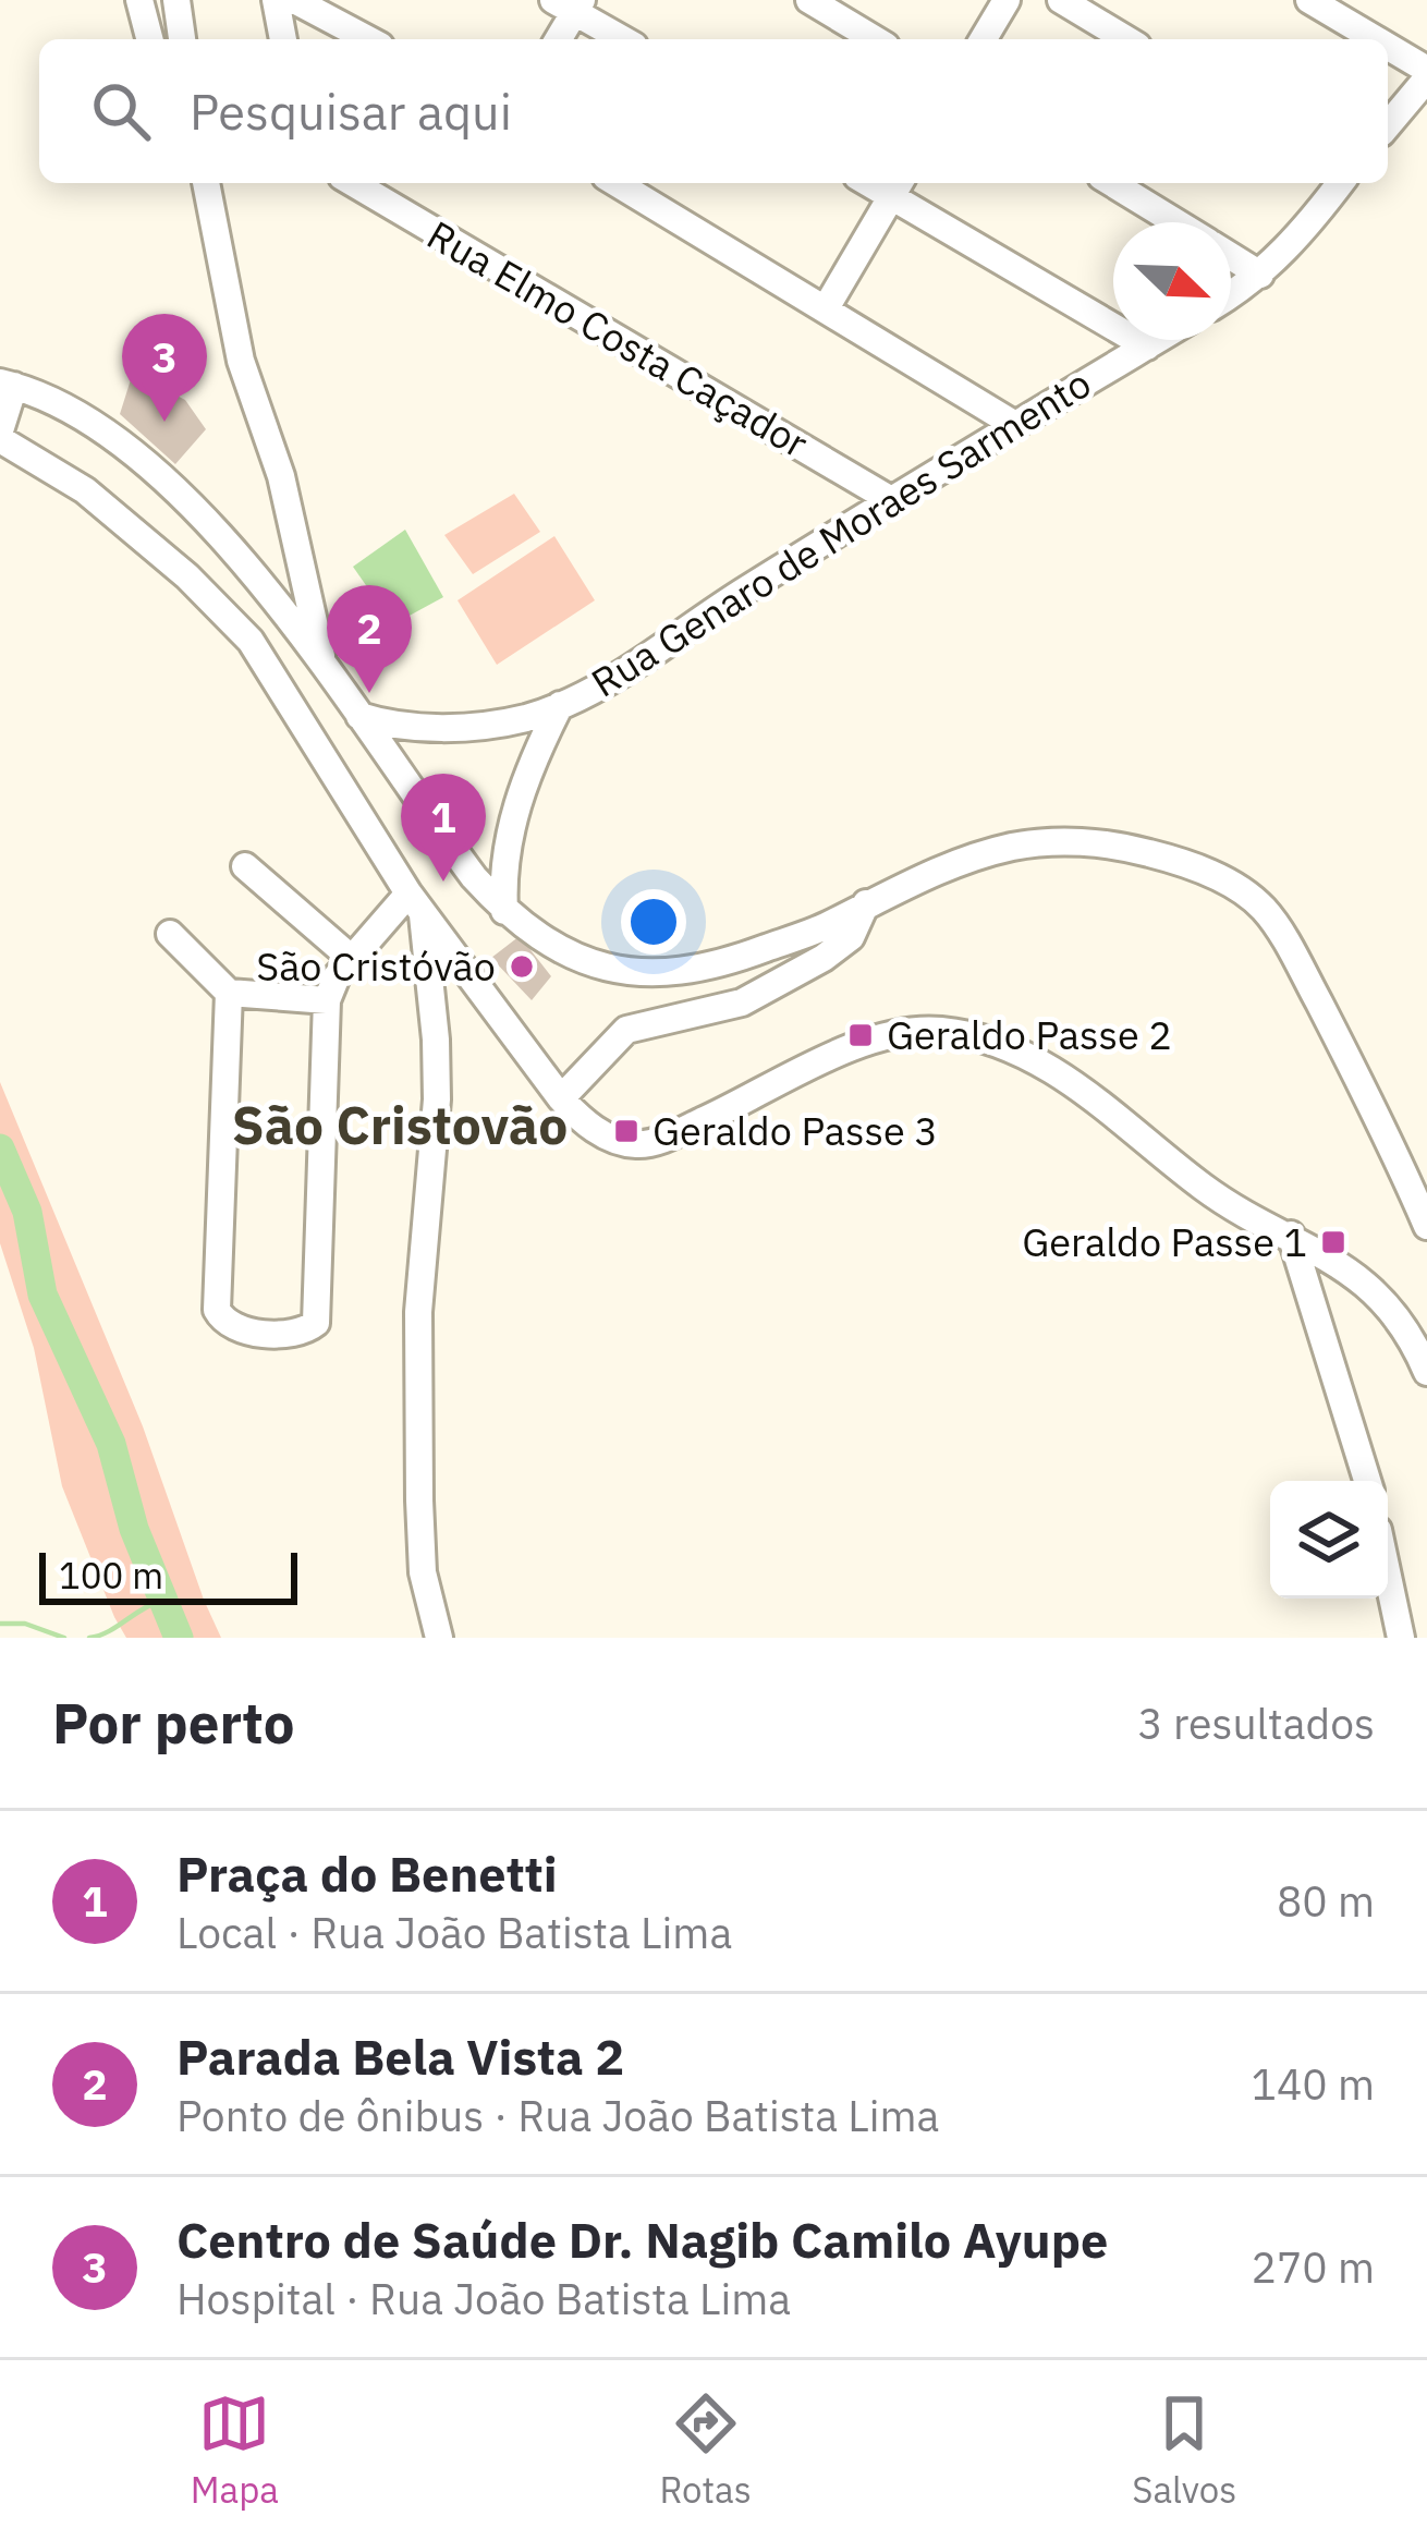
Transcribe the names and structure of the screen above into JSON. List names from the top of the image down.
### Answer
{
  "streets": {
    "street": ["Rua Elmo Costa Caçador", "Rua Genaro de Moraes Sarmento"]
  },
  "crossings": [
    ["Rua Elmo Costa Caçador", "Rua Genaro de Moraes Sarmento"]
  ],
  "districts": ["São Cristovão"],
  "places": {
    "other": ["São Cristóvão"],
    "transit": ["Geraldo Passe 2", "Geraldo Passe 3", "Geraldo Passe 1"]
  },
  "scale_bar": "100 m",
  "north": "bottom right",
  "page": {
    "search": "Pesquisar aqui",
    "pins": ["3", "2", "1"],
    "scale": "100 m",
    "heading": ["Por perto", "3 resultados"],
    "list": [
      {
        "mark": "1",
        "name": "Praça do Benetti",
        "note": "Local · Rua João Batista Lima",
        "value": "80 m"
      },
      {
        "mark": "2",
        "name": "Parada Bela Vista 2",
        "note": "Ponto de ônibus · Rua João Batista Lima",
        "value": "140 m"
      },
      {
        "mark": "3",
        "name": "Centro de Saúde Dr. Nagib Camilo Ayupe",
        "note": "Hospital · Rua João Batista Lima",
        "value": "270 m"
      }
    ],
    "nav": ["Mapa", "Rotas", "Salvos"]
  }
}
